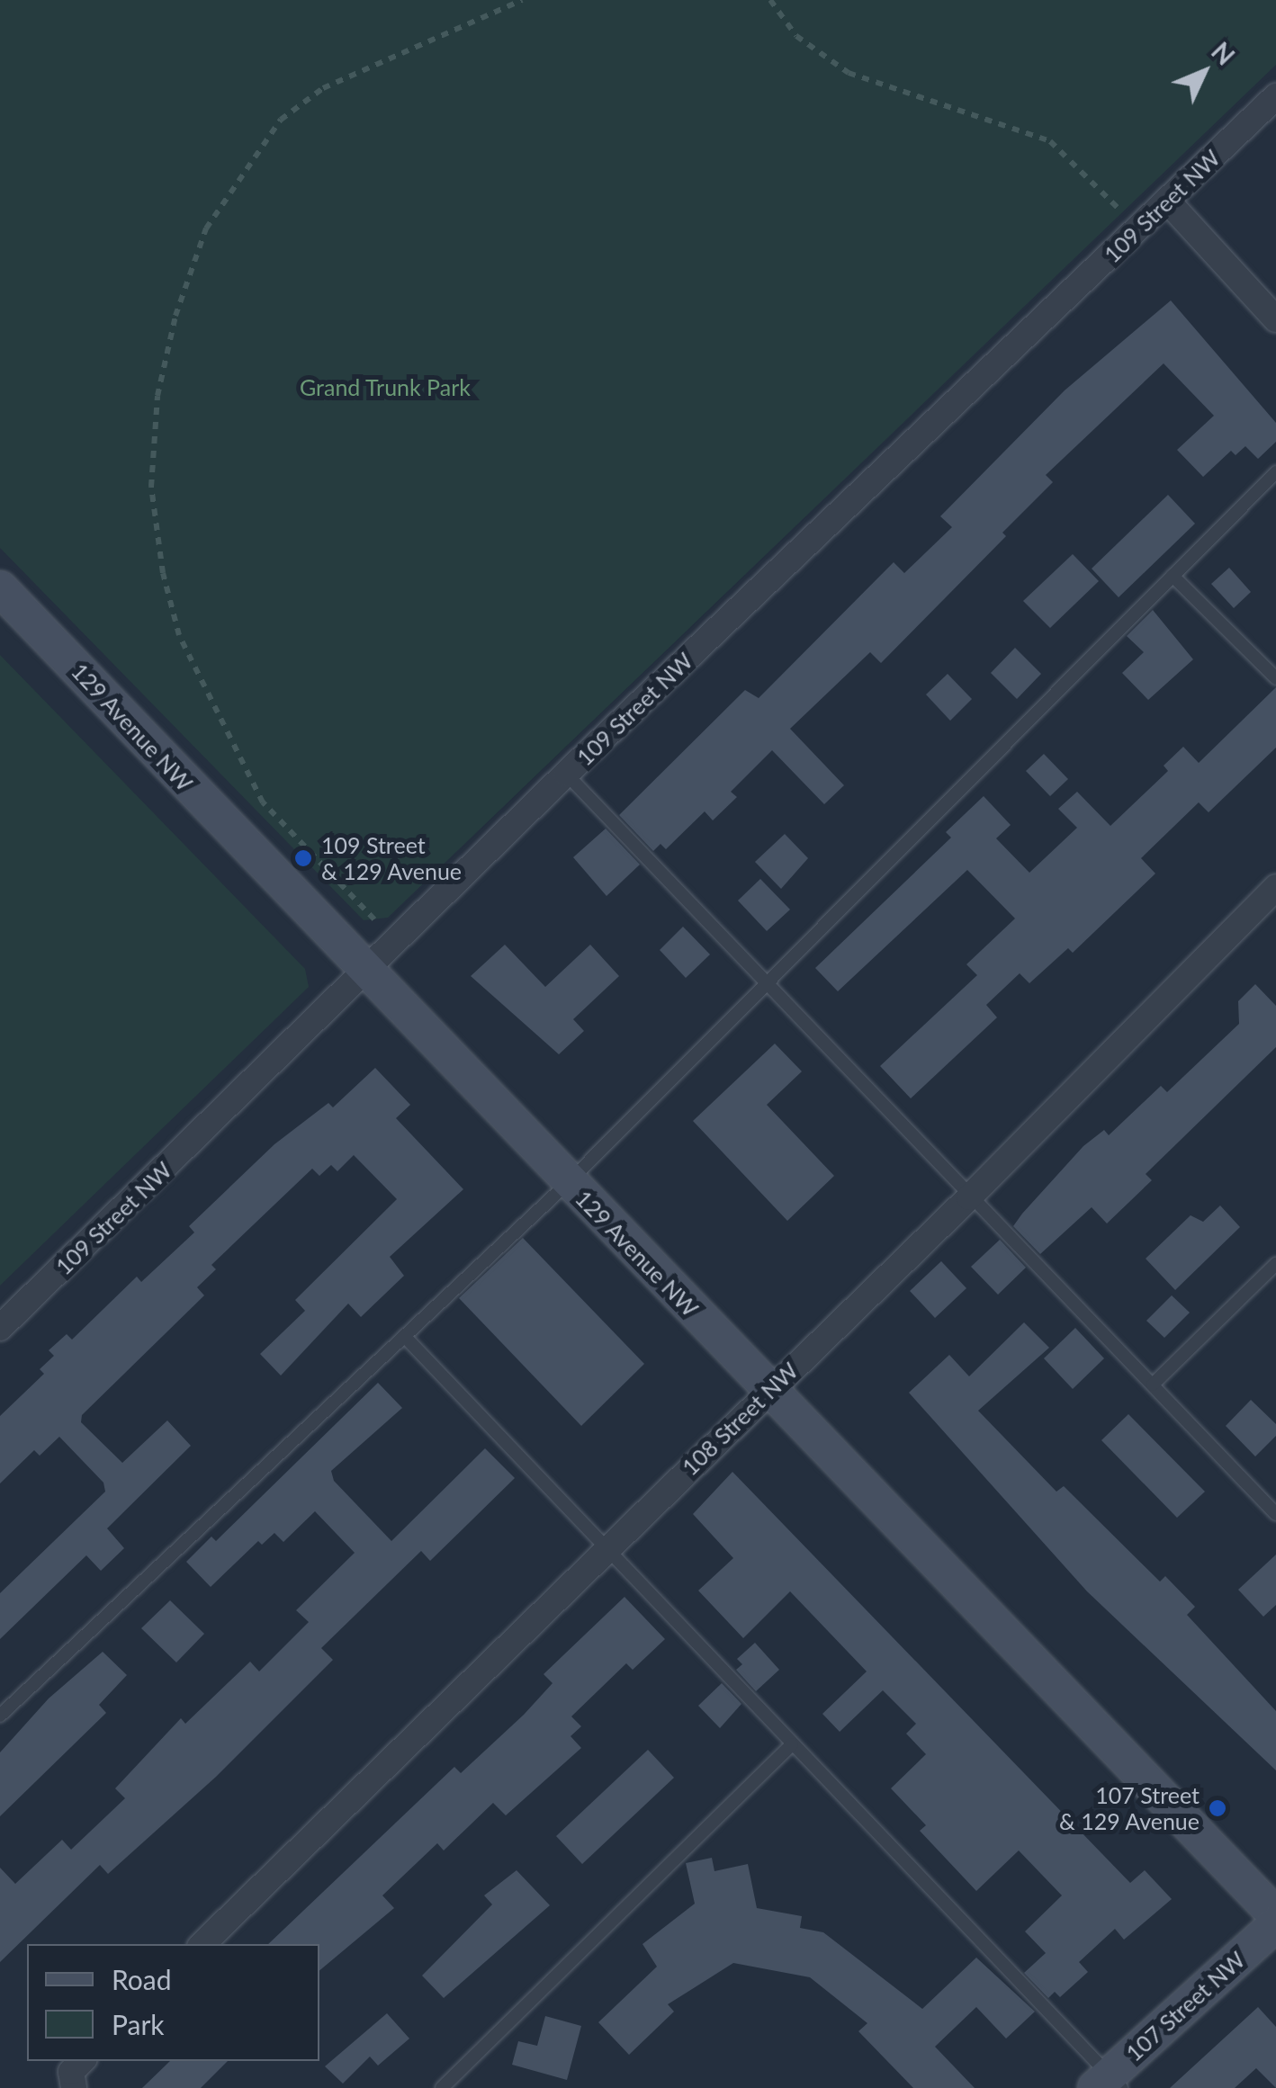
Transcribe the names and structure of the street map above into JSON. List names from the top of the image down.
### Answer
{
  "streets": {
    "street": [
      "109 Street NW",
      "129 Avenue NW",
      "108 Street NW",
      "107 Street NW"
    ]
  },
  "crossings": [
    ["109 Street NW", "129 Avenue NW"],
    ["129 Avenue NW", "108 Street NW"]
  ],
  "parks": ["Grand Trunk Park"],
  "places": ["109 Street & 129 Avenue", "107 Street & 129 Avenue"],
  "legend": ["Road", "Park"],
  "north": "top right"
}
